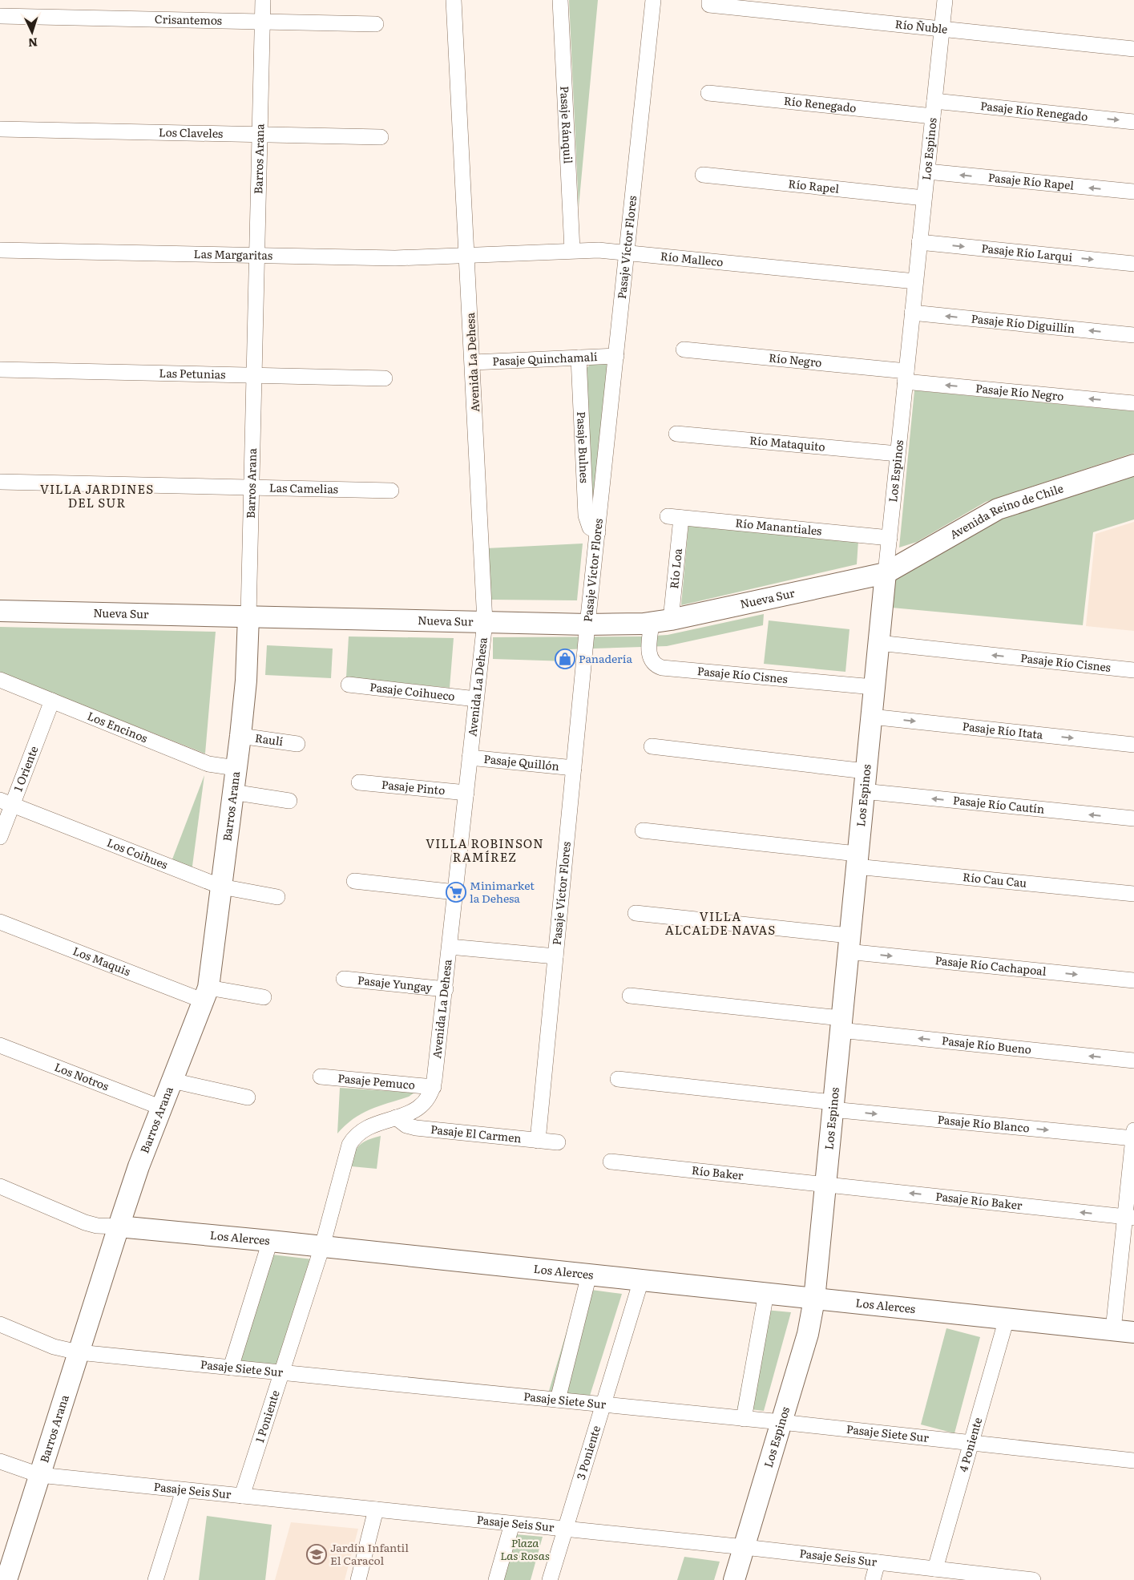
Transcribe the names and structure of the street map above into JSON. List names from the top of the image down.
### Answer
{
  "streets": {
    "street": [
      "Crisantemos",
      "Río Ñuble",
      "Río Renegado",
      "Pasaje Río Renegado",
      "Pasaje Ránquil",
      "Los Claveles",
      "Los Espinos",
      "Barros Arana",
      "Pasaje Río Rapel",
      "Río Rapel",
      "Pasaje Víctor Flores",
      "Pasaje Río Larqui",
      "Las Margaritas",
      "Río Malleco",
      "Pasaje Río Diguillín",
      "Pasaje Quinchamalí",
      "Río Negro",
      "Avenida La Dehesa",
      "Las Petunias",
      "Pasaje Río Negro",
      "Río Mataquito",
      "Pasaje Bulnes",
      "Las Camelias",
      "Avenida Reino de Chile",
      "Río Manantiales",
      "Río Loa",
      "Nueva Sur",
      "Pasaje Río Cisnes",
      "Pasaje Coihueco",
      "Los Encinos",
      "Pasaje Río Itata",
      "Raulí",
      "Pasaje Quillón",
      "1 Oriente",
      "Pasaje Pinto",
      "Pasaje Río Cautín",
      "Los Coihues",
      "Río Cau Cau",
      "Los Maquis",
      "Pasaje Río Cachapoal",
      "Pasaje Yungay",
      "Pasaje Río Bueno",
      "Los Notros",
      "Pasaje Pemuco",
      "Pasaje Río Blanco",
      "Pasaje El Carmen",
      "Río Baker",
      "Pasaje Río Baker",
      "Los Alerces",
      "Pasaje Siete Sur",
      "1 Poniente",
      "4 Poniente",
      "3 Poniente",
      "Pasaje Seis Sur"
    ]
  },
  "crossings": [
    ["Crisantemos", "Barros Arana"],
    ["Río Ñuble", "Los Espinos"],
    ["Río Renegado", "Los Espinos"],
    ["Pasaje Río Renegado", "Los Espinos"],
    ["Pasaje Ránquil", "Río Malleco"],
    ["Los Claveles", "Barros Arana"],
    ["Los Espinos", "Pasaje Río Rapel"],
    ["Los Espinos", "Río Rapel"],
    ["Los Espinos", "Pasaje Río Larqui"],
    ["Los Espinos", "Río Malleco"],
    ["Los Espinos", "Pasaje Río Diguillín"],
    ["Los Espinos", "Río Negro"],
    ["Los Espinos", "Pasaje Río Negro"],
    ["Los Espinos", "Río Mataquito"],
    ["Los Espinos", "Avenida Reino de Chile"],
    ["Los Espinos", "Río Manantiales"],
    ["Los Espinos", "Nueva Sur"],
    ["Los Espinos", "Pasaje Río Cisnes"],
    ["Los Espinos", "Pasaje Río Itata"],
    ["Los Espinos", "Pasaje Río Cautín"],
    ["Los Espinos", "Río Cau Cau"],
    ["Los Espinos", "Pasaje Río Cachapoal"],
    ["Los Espinos", "Pasaje Río Bueno"],
    ["Los Espinos", "Pasaje Río Blanco"],
    ["Los Espinos", "Río Baker"],
    ["Los Espinos", "Pasaje Río Baker"],
    ["Los Espinos", "Los Alerces"],
    ["Los Espinos", "Pasaje Siete Sur"],
    ["Los Espinos", "Pasaje Seis Sur"],
    ["Barros Arana", "Las Margaritas"],
    ["Barros Arana", "Las Petunias"],
    ["Barros Arana", "Las Camelias"],
    ["Barros Arana", "Nueva Sur"],
    ["Barros Arana", "Los Encinos"],
    ["Barros Arana", "Raulí"],
    ["Barros Arana", "Los Coihues"],
    ["Barros Arana", "Los Maquis"],
    ["Barros Arana", "Los Notros"],
    ["Barros Arana", "Los Alerces"],
    ["Barros Arana", "Pasaje Siete Sur"],
    ["Barros Arana", "Pasaje Seis Sur"],
    ["Pasaje Víctor Flores", "Río Malleco"],
    ["Pasaje Víctor Flores", "Pasaje Quinchamalí"],
    ["Pasaje Víctor Flores", "Pasaje Bulnes"],
    ["Pasaje Víctor Flores", "Nueva Sur"],
    ["Pasaje Víctor Flores", "Pasaje Quillón"],
    ["Pasaje Víctor Flores", "Pasaje El Carmen"],
    ["Las Margaritas", "Río Malleco"],
    ["Las Margaritas", "Avenida La Dehesa"],
    ["Río Malleco", "Avenida La Dehesa"],
    ["Pasaje Quinchamalí", "Avenida La Dehesa"],
    ["Pasaje Quinchamalí", "Pasaje Bulnes"],
    ["Río Negro", "Pasaje Río Negro"],
    ["Avenida La Dehesa", "Nueva Sur"],
    ["Avenida La Dehesa", "Pasaje Coihueco"],
    ["Avenida La Dehesa", "Pasaje Quillón"],
    ["Avenida La Dehesa", "Pasaje Pinto"],
    ["Avenida La Dehesa", "Pasaje Yungay"],
    ["Avenida La Dehesa", "Pasaje Pemuco"],
    ["Avenida La Dehesa", "Pasaje El Carmen"],
    ["Avenida La Dehesa", "Los Alerces"],
    ["Avenida La Dehesa", "1 Poniente"],
    ["Avenida Reino de Chile", "Nueva Sur"],
    ["Río Manantiales", "Río Loa"],
    ["Río Loa", "Nueva Sur"],
    ["Río Loa", "Pasaje Río Cisnes"],
    ["Nueva Sur", "Pasaje Río Cisnes"],
    ["Los Encinos", "1 Oriente"],
    ["1 Oriente", "Los Coihues"],
    ["Río Baker", "Pasaje Río Baker"],
    ["Los Alerces", "1 Poniente"],
    ["Los Alerces", "4 Poniente"],
    ["Los Alerces", "3 Poniente"],
    ["Pasaje Siete Sur", "1 Poniente"],
    ["Pasaje Siete Sur", "4 Poniente"],
    ["Pasaje Siete Sur", "3 Poniente"],
    ["1 Poniente", "Pasaje Seis Sur"],
    ["4 Poniente", "Pasaje Seis Sur"],
    ["3 Poniente", "Pasaje Seis Sur"]
  ],
  "one_way": [
    "Pasaje Río Renegado",
    "Pasaje Río Rapel",
    "Pasaje Río Larqui",
    "Pasaje Río Diguillín",
    "Pasaje Río Negro",
    "Pasaje Río Cisnes",
    "Pasaje Río Itata",
    "Pasaje Río Cautín",
    "Pasaje Río Cachapoal",
    "Pasaje Río Bueno",
    "Pasaje Río Blanco",
    "Pasaje Río Baker"
  ],
  "districts": ["VILLA JARDINES DEL SUR", "VILLA ROBINSON RAMÍREZ", "VILLA ALCALDE NAVAS"],
  "parks": ["Plaza Las Rosas"],
  "places": {
    "shop": ["Panadería"],
    "supermarket": ["Minimarket la Dehesa"],
    "school or university": ["Jardín Infantil El Caracol"]
  },
  "north": "bottom"
}
